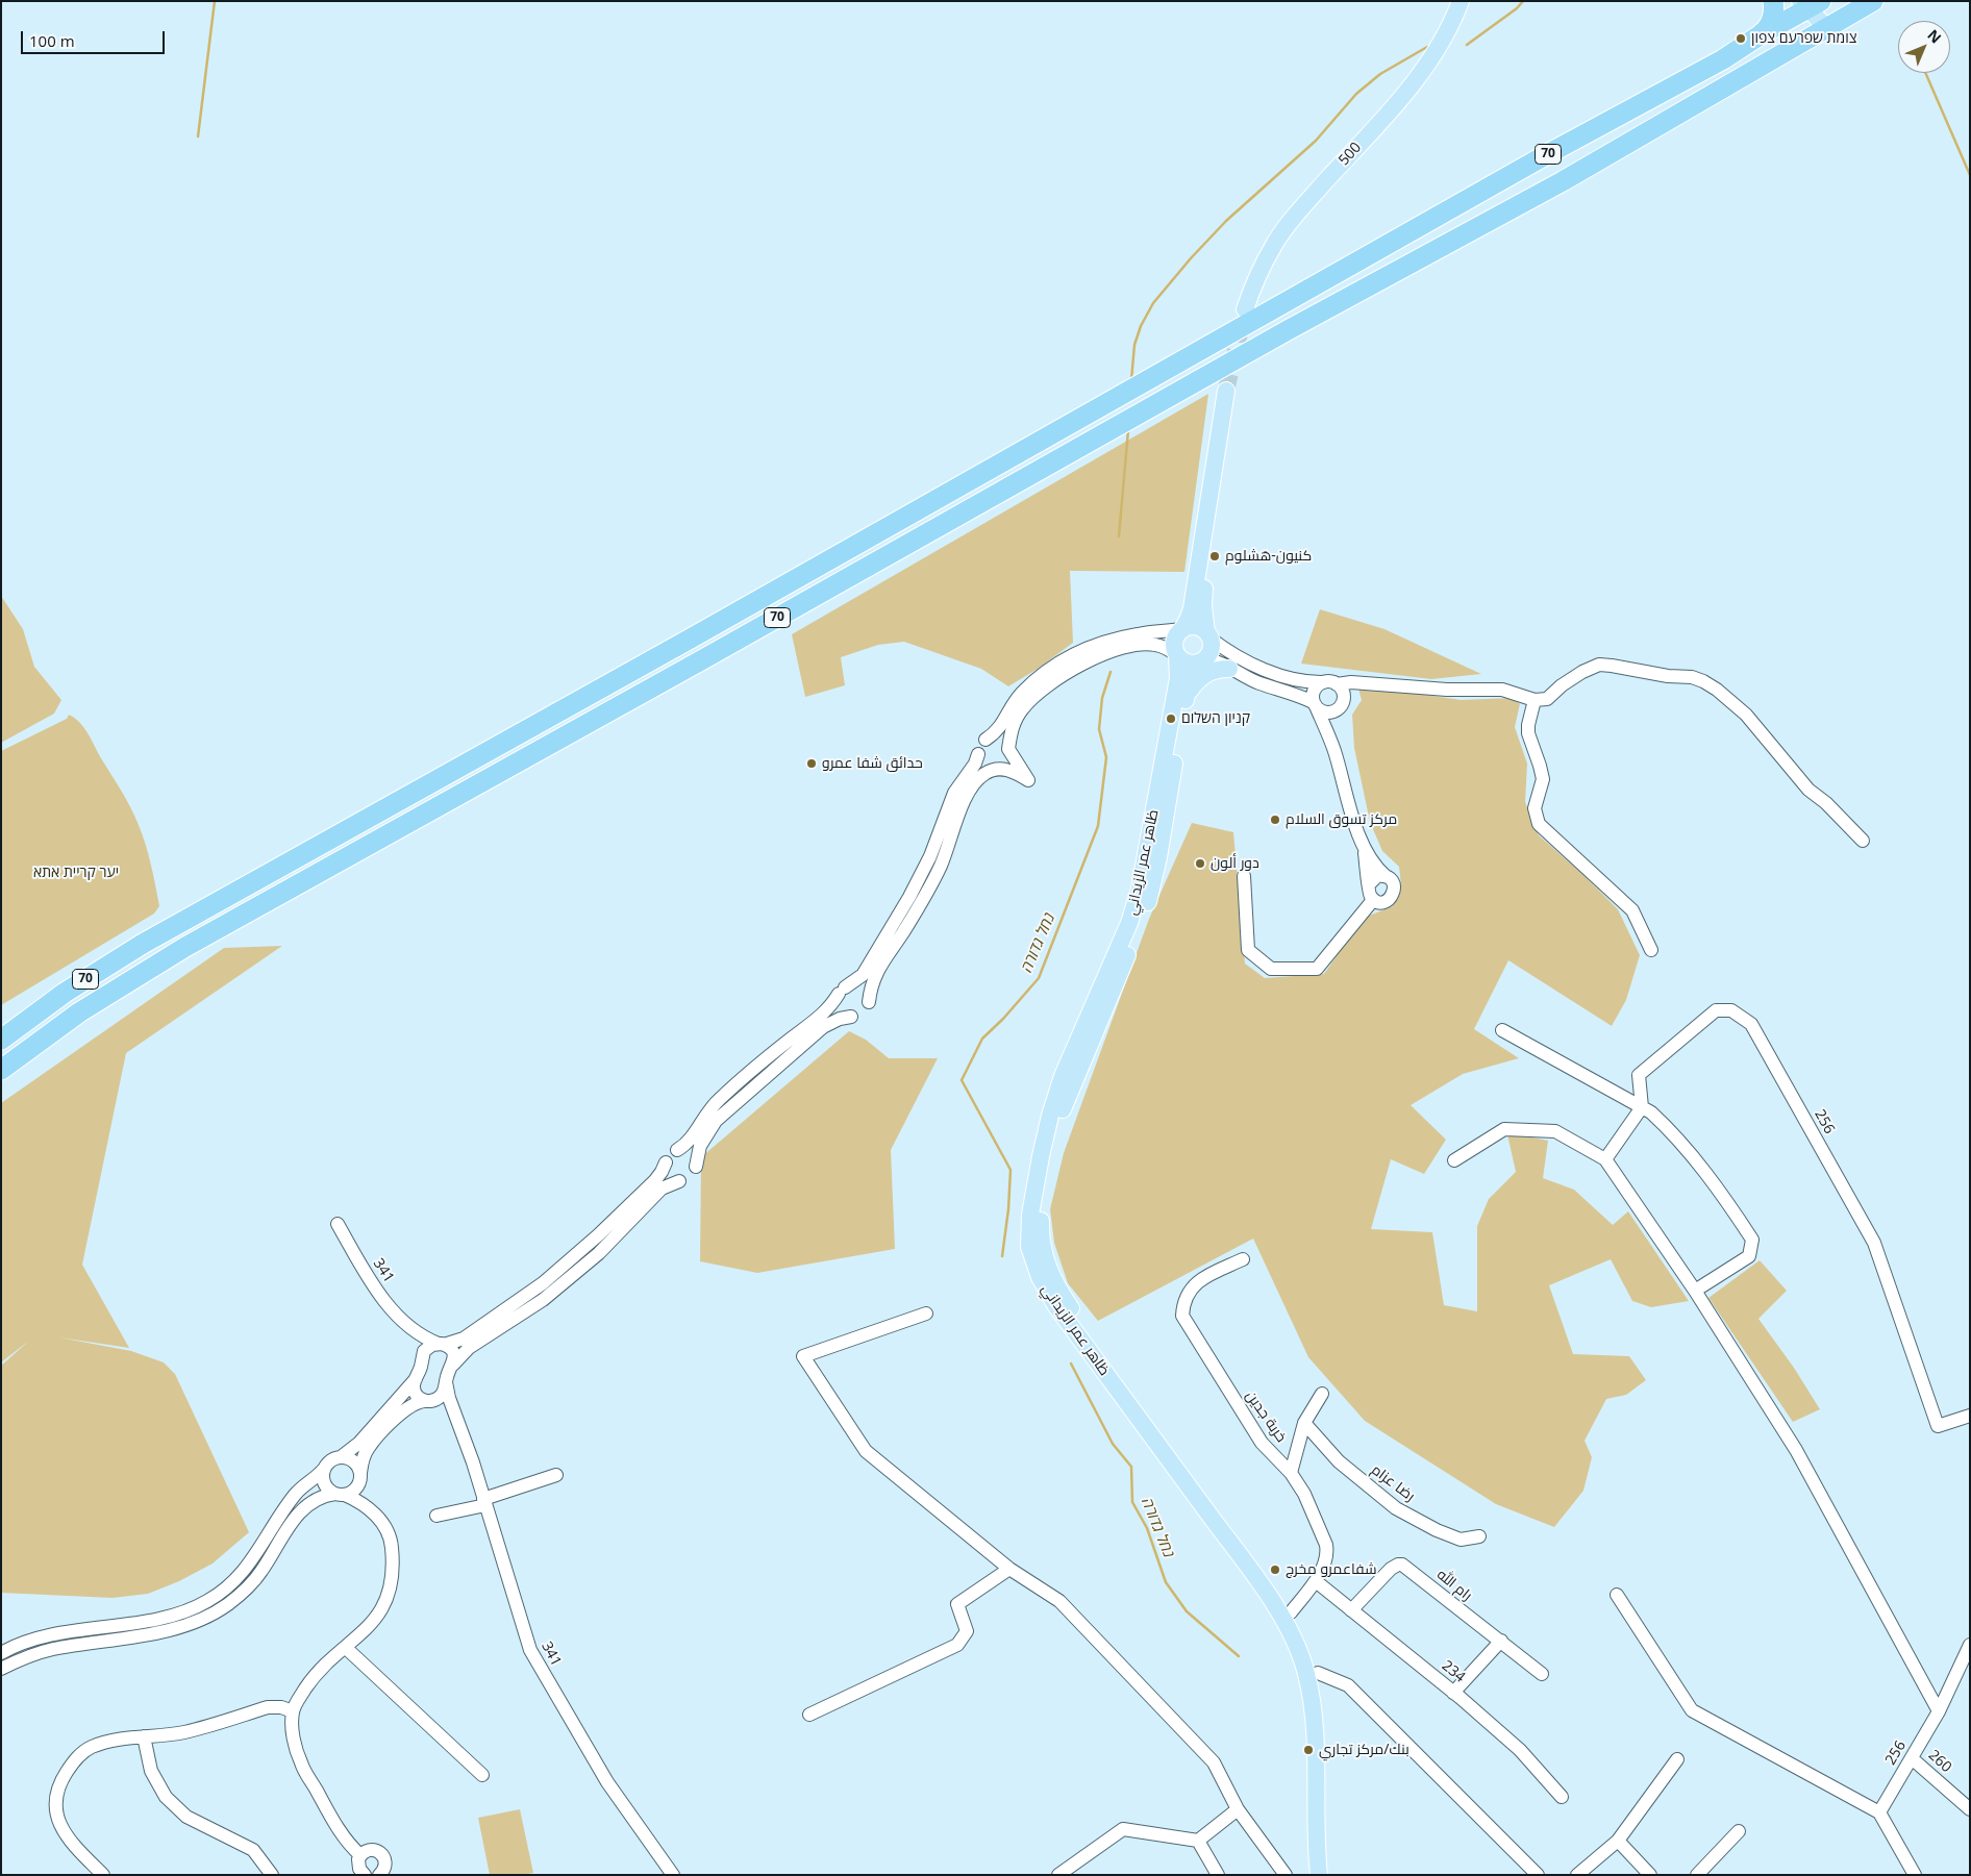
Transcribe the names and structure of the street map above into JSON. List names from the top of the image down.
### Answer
{
  "streets": {
    "highway": ["70"],
    "main road": ["500", "ظاهر عمر الزيداني"],
    "street": [
      "256",
      "341",
      "خربة جدين",
      "رضا عزام",
      "رام الله",
      "234",
      "260"
    ]
  },
  "crossings": [
    ["ظاهر عمر الزيداني", "خربة جدين"],
    ["256", "260"],
    ["خربة جدين", "234"],
    ["رام الله", "234"]
  ],
  "water": ["נחל גדורה"],
  "parks": ["יער קריית אתא"],
  "places": [
    "צומת שפרעם צפון",
    "كنيون-هَشلوم",
    "קניון השלום",
    "حدائق شفا عمرو",
    "مركز تسوق السلام",
    "دور ألون",
    "شفاعمرو مخرج",
    "بنك/مركز تجاري"
  ],
  "scale_bar": "100 m",
  "north": "top right"
}
